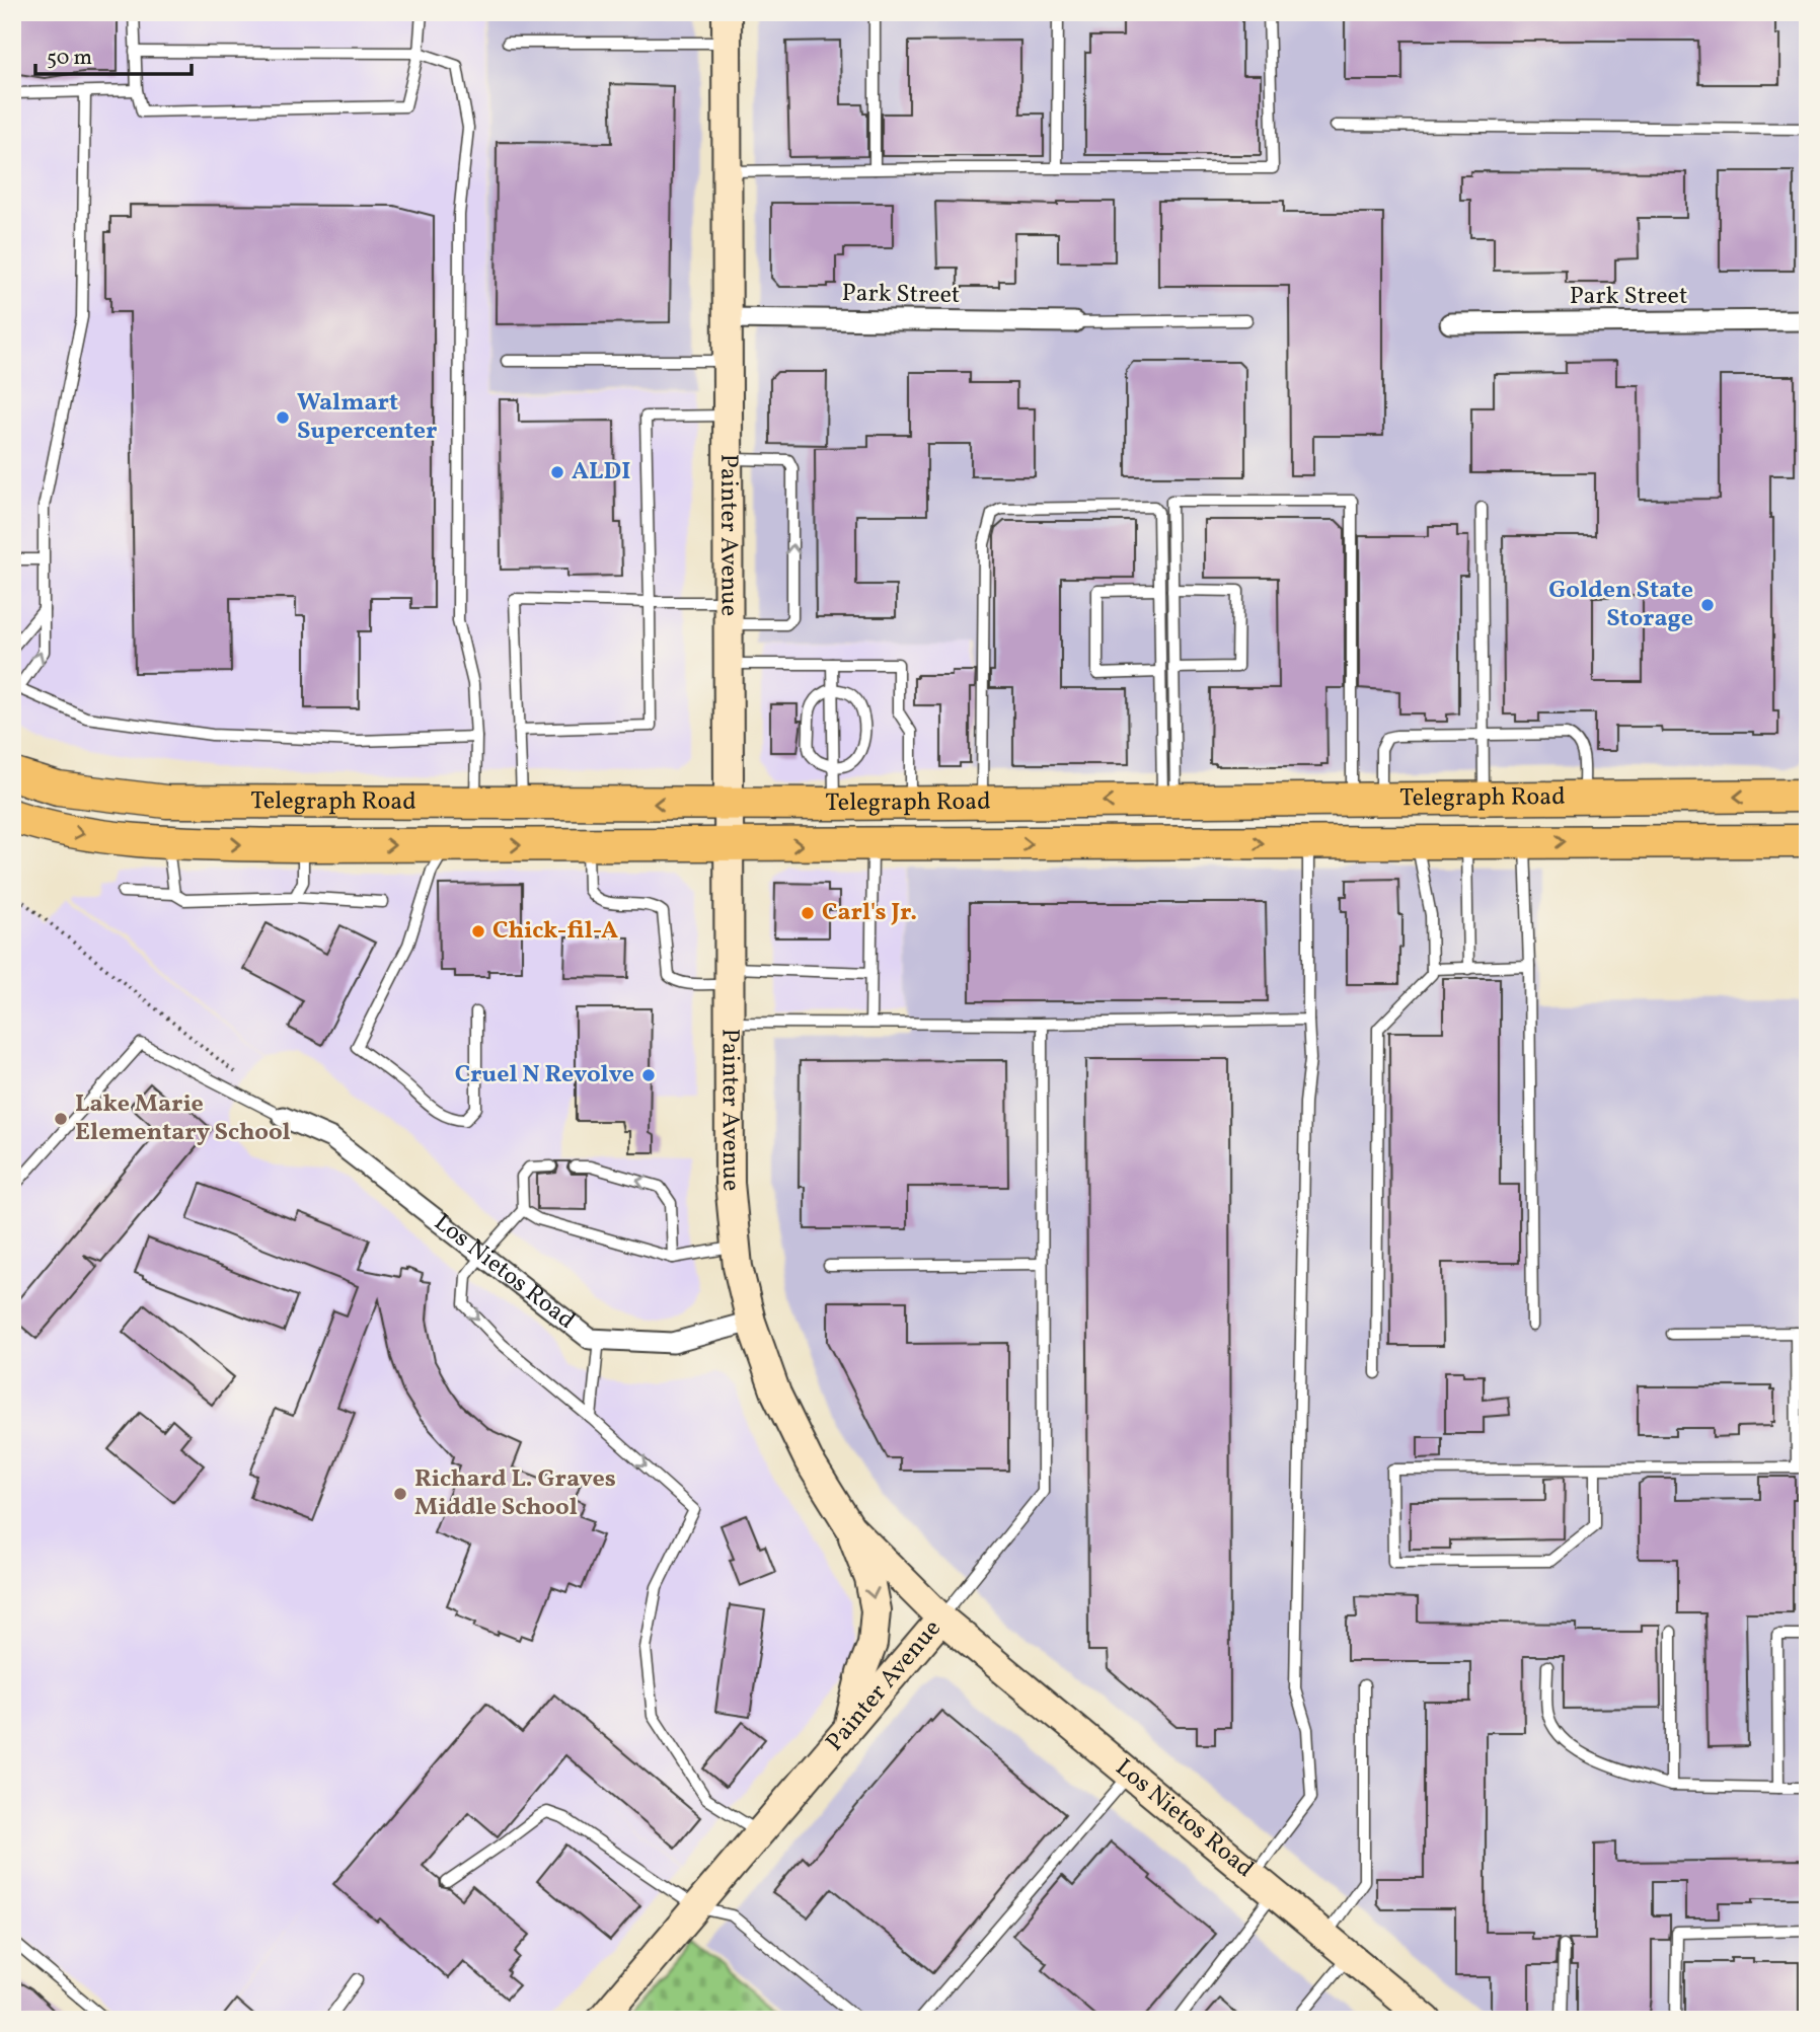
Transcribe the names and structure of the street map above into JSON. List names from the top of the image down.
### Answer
{
  "streets": {
    "main road": ["Painter Avenue", "Telegraph Road", "Los Nietos Road"],
    "street": ["Park Street"]
  },
  "crossings": [
    ["Park Street", "Painter Avenue"],
    ["Painter Avenue", "Telegraph Road"],
    ["Painter Avenue", "Los Nietos Road"]
  ],
  "places": [
    "Walmart Supercenter",
    "ALDI",
    "Golden State Storage",
    "Carl's Jr.",
    "Chick-fil-A",
    "Cruel N Revolve",
    "Lake Marie Elementary School",
    "Richard L. Graves Middle School"
  ],
  "scale_bar": "50 m"
}
